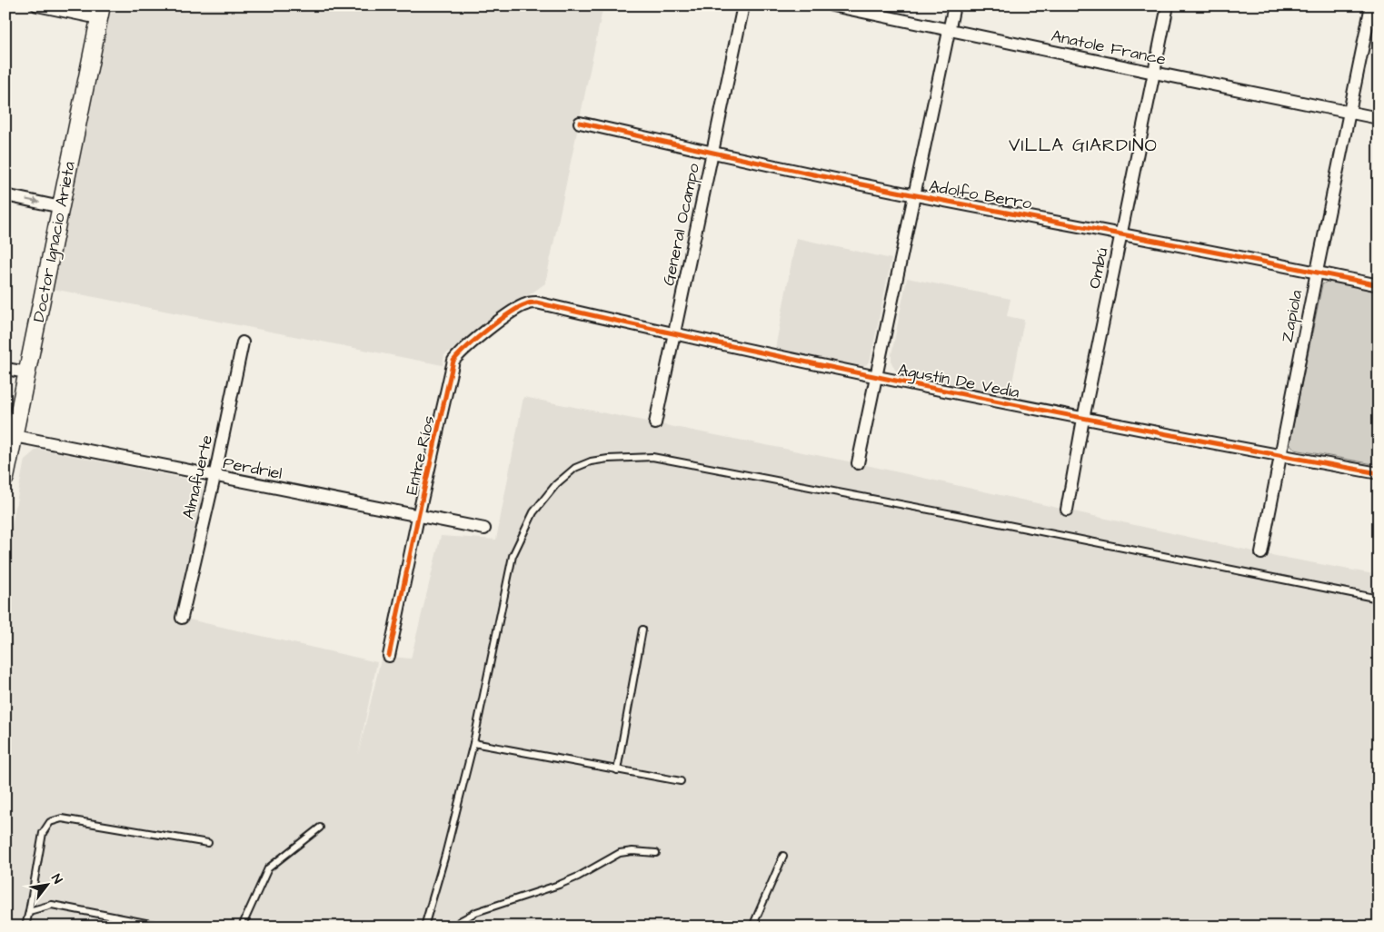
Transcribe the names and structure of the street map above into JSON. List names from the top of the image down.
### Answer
{
  "streets": {
    "street": [
      "Anatole France",
      "Adolfo Berro",
      "General Ocampo",
      "Doctor Ignacio Arieta",
      "Ombú",
      "Zapiola",
      "Agustín De Vedia",
      "Entre Ríos",
      "Perdriel",
      "Almafuerte"
    ]
  },
  "crossings": [
    ["Anatole France", "Ombú"],
    ["Anatole France", "Zapiola"],
    ["Adolfo Berro", "General Ocampo"],
    ["Adolfo Berro", "Ombú"],
    ["Adolfo Berro", "Zapiola"],
    ["General Ocampo", "Agustín De Vedia"],
    ["Doctor Ignacio Arieta", "Perdriel"],
    ["Ombú", "Agustín De Vedia"],
    ["Zapiola", "Agustín De Vedia"],
    ["Agustín De Vedia", "Entre Ríos"],
    ["Entre Ríos", "Perdriel"],
    ["Perdriel", "Almafuerte"]
  ],
  "districts": ["VILLA GIARDINO"],
  "north": "top right"
}
